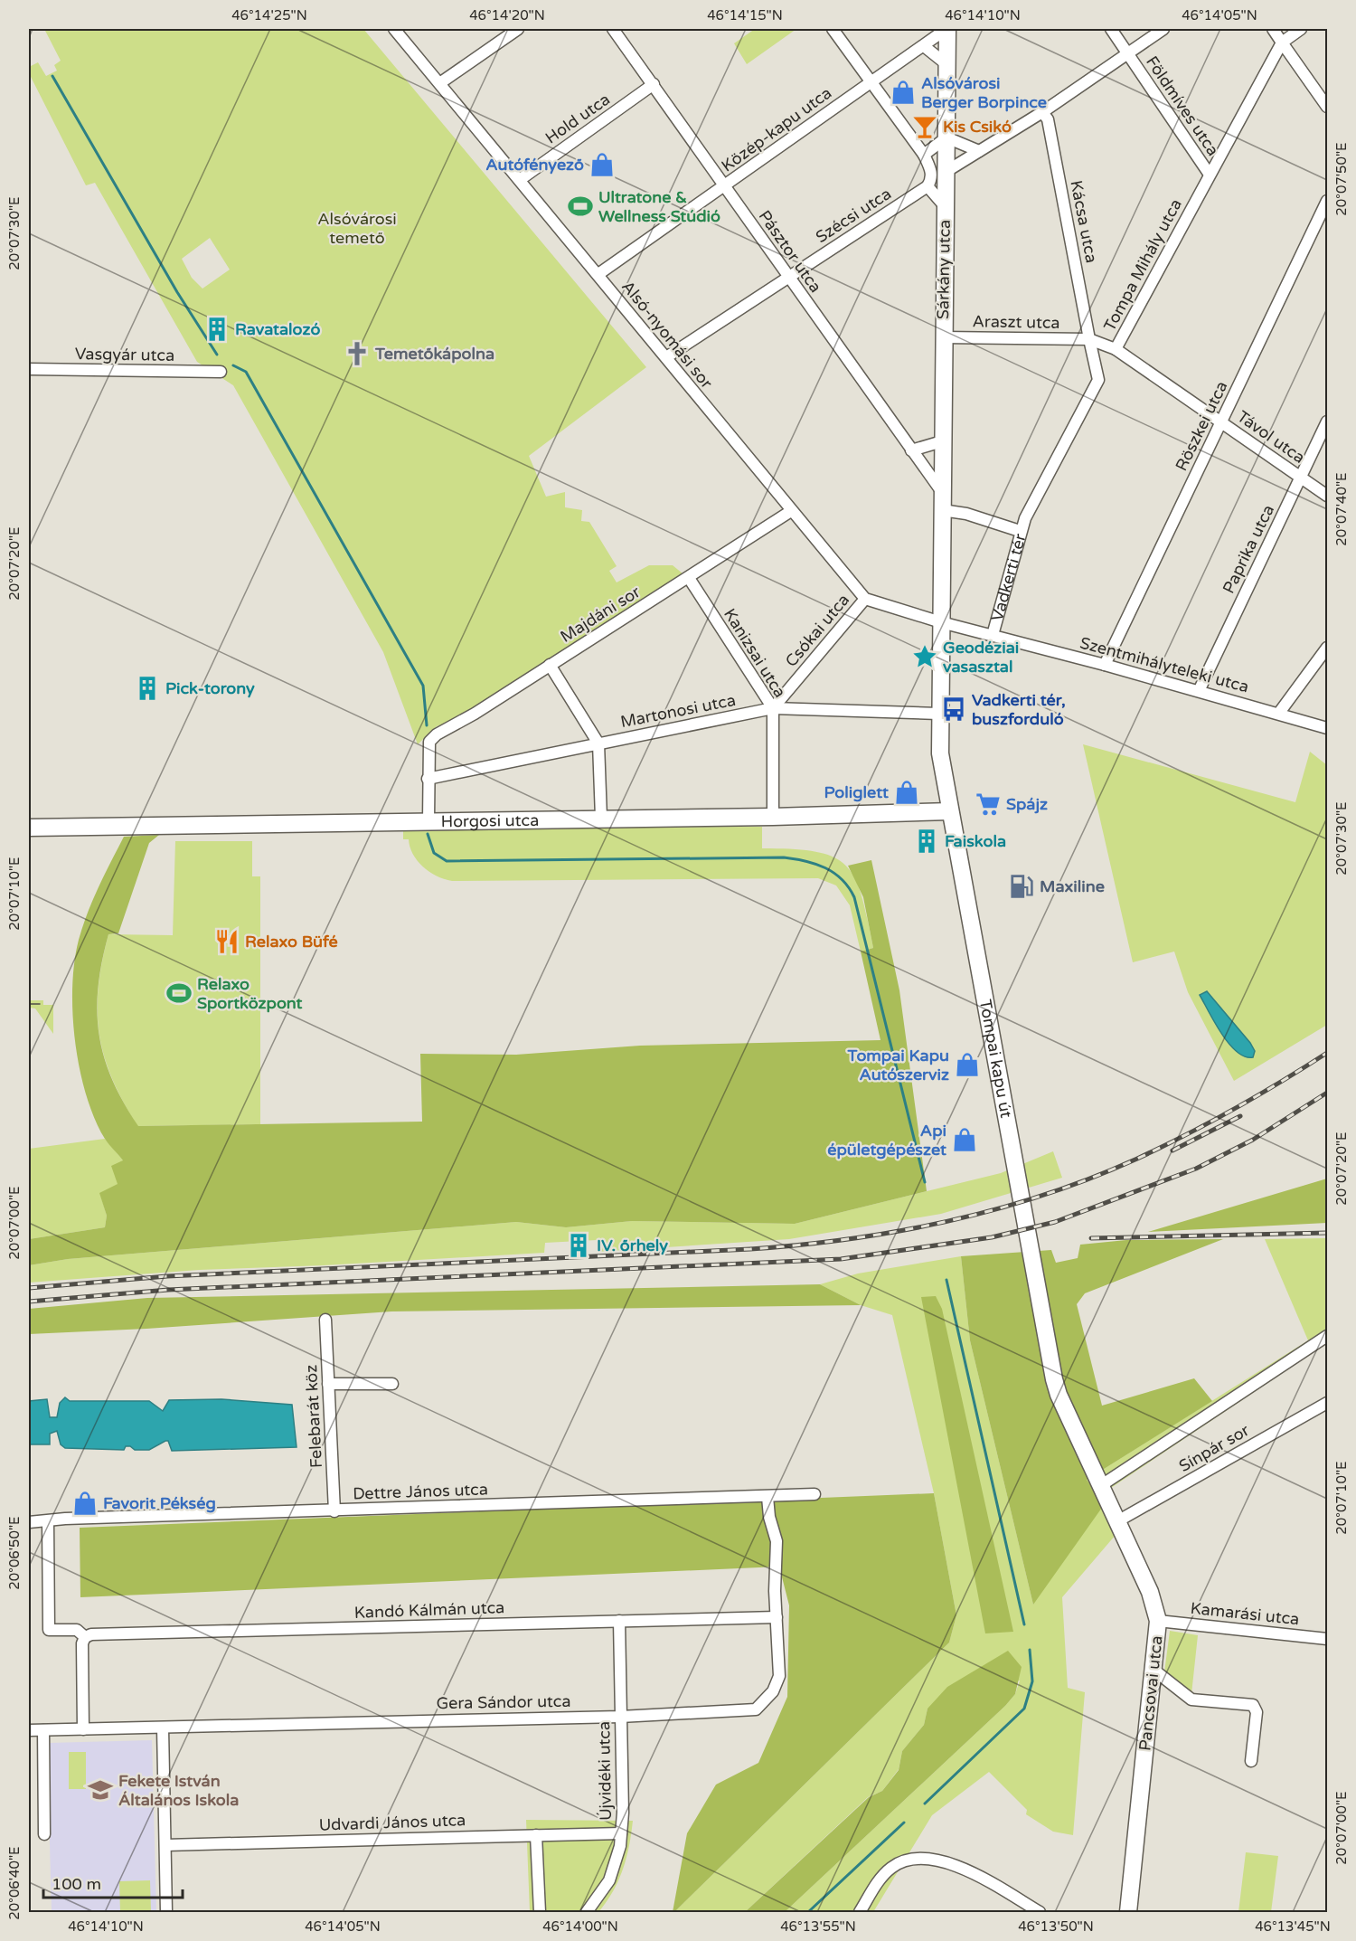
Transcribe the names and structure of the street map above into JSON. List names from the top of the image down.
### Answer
{
  "streets": {
    "street": [
      "Földmíves utca",
      "Hold utca",
      "Közép-kapu utca",
      "Szécsi utca",
      "Kácsa utca",
      "Pásztor utca",
      "Tompa Mihály utca",
      "Sárkány utca",
      "Araszt utca",
      "Alsó-nyomási sor",
      "Vasgyár utca",
      "Röszkei utca",
      "Távol utca",
      "Paprika utca",
      "Vadkerti tér",
      "Majdáni sor",
      "Csókai utca",
      "Kanizsai utca",
      "Szentmihályteleki utca",
      "Martonosi utca",
      "Horgosi utca",
      "Tompai kapu út",
      "Felebarát köz",
      "Sínpár sor",
      "Dettre János utca",
      "Kandó Kálmán utca",
      "Kamarási utca",
      "Pancsovai utca",
      "Gera Sándor utca",
      "Újvidéki utca",
      "Udvardi János utca"
    ]
  },
  "crossings": [
    ["Földmíves utca", "Tompa Mihály utca"],
    ["Hold utca", "Pásztor utca"],
    ["Hold utca", "Alsó-nyomási sor"],
    ["Közép-kapu utca", "Pásztor utca"],
    ["Közép-kapu utca", "Sárkány utca"],
    ["Közép-kapu utca", "Alsó-nyomási sor"],
    ["Szécsi utca", "Pásztor utca"],
    ["Szécsi utca", "Alsó-nyomási sor"],
    ["Kácsa utca", "Tompa Mihály utca"],
    ["Kácsa utca", "Araszt utca"],
    ["Pásztor utca", "Sárkány utca"],
    ["Tompa Mihály utca", "Araszt utca"],
    ["Tompa Mihály utca", "Távol utca"],
    ["Tompa Mihály utca", "Vadkerti tér"],
    ["Sárkány utca", "Araszt utca"],
    ["Sárkány utca", "Vadkerti tér"],
    ["Alsó-nyomási sor", "Majdáni sor"],
    ["Alsó-nyomási sor", "Csókai utca"],
    ["Röszkei utca", "Távol utca"],
    ["Röszkei utca", "Szentmihályteleki utca"],
    ["Távol utca", "Paprika utca"],
    ["Paprika utca", "Szentmihályteleki utca"],
    ["Vadkerti tér", "Szentmihályteleki utca"],
    ["Vadkerti tér", "Tompai kapu út"],
    ["Majdáni sor", "Kanizsai utca"],
    ["Majdáni sor", "Martonosi utca"],
    ["Csókai utca", "Kanizsai utca"],
    ["Csókai utca", "Martonosi utca"],
    ["Kanizsai utca", "Martonosi utca"],
    ["Kanizsai utca", "Horgosi utca"],
    ["Martonosi utca", "Tompai kapu út"],
    ["Horgosi utca", "Tompai kapu út"],
    ["Tompai kapu út", "Pancsovai utca"],
    ["Felebarát köz", "Dettre János utca"],
    ["Sínpár sor", "Pancsovai utca"],
    ["Dettre János utca", "Gera Sándor utca"],
    ["Kandó Kálmán utca", "Gera Sándor utca"],
    ["Kandó Kálmán utca", "Újvidéki utca"],
    ["Kamarási utca", "Pancsovai utca"],
    ["Gera Sándor utca", "Újvidéki utca"],
    ["Újvidéki utca", "Udvardi János utca"]
  ],
  "parks": ["Alsóvárosi temető"],
  "places": {
    "shop": [
      "Alsóvárosi Berger Borpince",
      "Autófényező",
      "Poliglett",
      "Tompai Kapu Autószerviz",
      "Api épületgépészet",
      "Favorit Pékség"
    ],
    "bar": ["Kis Csikó"],
    "sports": ["Ultratone & Wellness Stúdió", "Relaxo Sportközpont"],
    "building": [
      "Ravatalozó",
      "Pick-torony",
      "Faiskola",
      "IV. őrhely"
    ],
    "church": ["Temetőkápolna"],
    "place": ["Geodéziai vasasztal"],
    "bus stop": ["Vadkerti tér, buszforduló"],
    "supermarket": ["Spájz"],
    "fuel station": ["Maxiline"],
    "restaurant": ["Relaxo Büfé"],
    "school or university": ["Fekete István Általános Iskola"]
  },
  "scale_bar": "100 m",
  "coordinates": [
    "46°14'25\"N",
    "46°14'20\"N",
    "46°14'15\"N",
    "46°14'10\"N",
    "46°14'05\"N",
    "20°07'50\"E",
    "20°07'30\"E",
    "20°07'40\"E",
    "20°07'20\"E",
    "20°07'10\"E",
    "20°07'00\"E",
    "20°06'50\"E",
    "20°06'40\"E",
    "46°14'00\"N",
    "46°13'55\"N",
    "46°13'50\"N",
    "46°13'45\"N"
  ]
}
